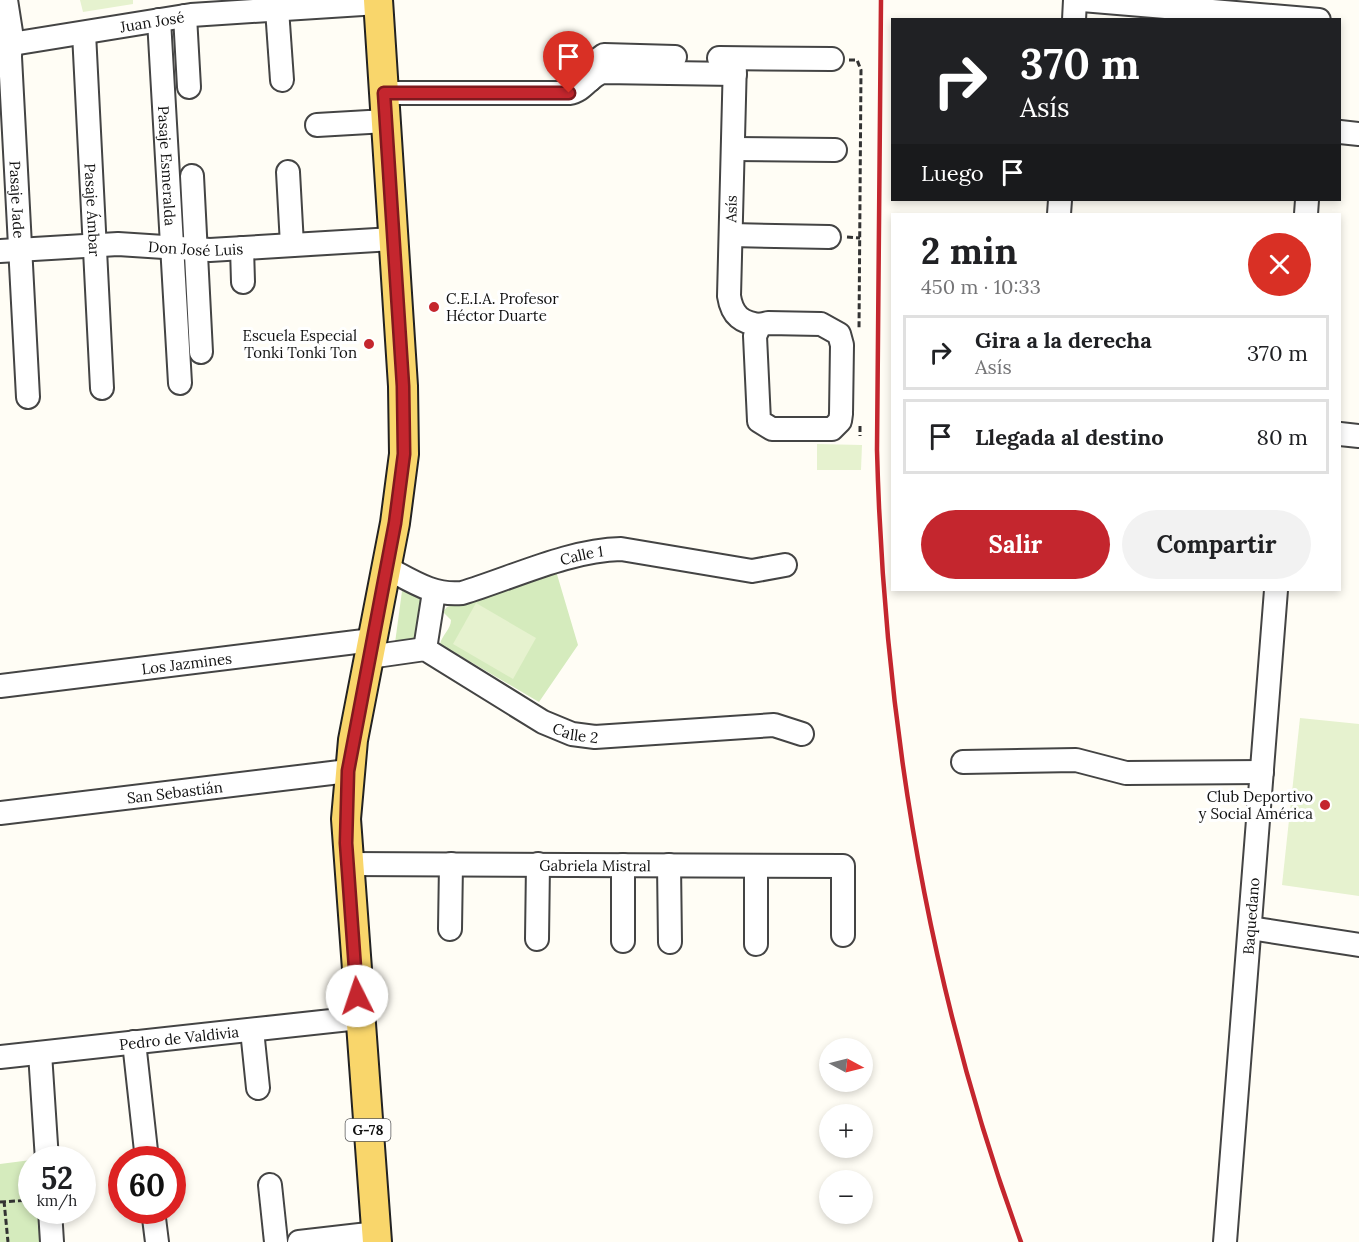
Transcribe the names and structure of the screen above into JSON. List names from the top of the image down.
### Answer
{
  "streets": {
    "main road": ["G-78"],
    "street": [
      "Juan José",
      "Pasaje Esmeralda",
      "Pasaje Jade",
      "Asís",
      "Pasaje Ámbar",
      "Don José Luis",
      "Calle 1",
      "Los Jazmines",
      "Calle 2",
      "San Sebastián",
      "Gabriela Mistral",
      "Baquedano",
      "Pedro de Valdivia"
    ]
  },
  "crossings": [
    ["Juan José", "Pasaje Esmeralda"],
    ["Juan José", "Pasaje Jade"],
    ["Juan José", "Pasaje Ámbar"],
    ["Juan José", "G-78"],
    ["Pasaje Esmeralda", "Don José Luis"],
    ["Pasaje Jade", "Don José Luis"],
    ["Pasaje Ámbar", "Don José Luis"],
    ["Don José Luis", "G-78"],
    ["Calle 1", "G-78"],
    ["Los Jazmines", "G-78"],
    ["San Sebastián", "G-78"],
    ["Gabriela Mistral", "G-78"],
    ["Pedro de Valdivia", "G-78"]
  ],
  "places": ["C.E.I.A. Profesor Héctor Duarte", "Escuela Especial Tonki Tonki Ton", "Club Deportivo y Social América"],
  "north": "right",
  "page": {
    "turn": ["370 m", "Asís"],
    "then": "Luego",
    "heading": ["2 min", "450 m · 10:33"],
    "list": [
      {
        "name": "Gira a la derecha",
        "note": "Asís",
        "value": "370 m"
      },
      {
        "name": "Llegada al destino",
        "value": "80 m"
      }
    ],
    "buttons": ["Salir", "Compartir"],
    "map_buttons": ["+", "−"],
    "speed": "52 km/h",
    "limit": "60"
  }
}
